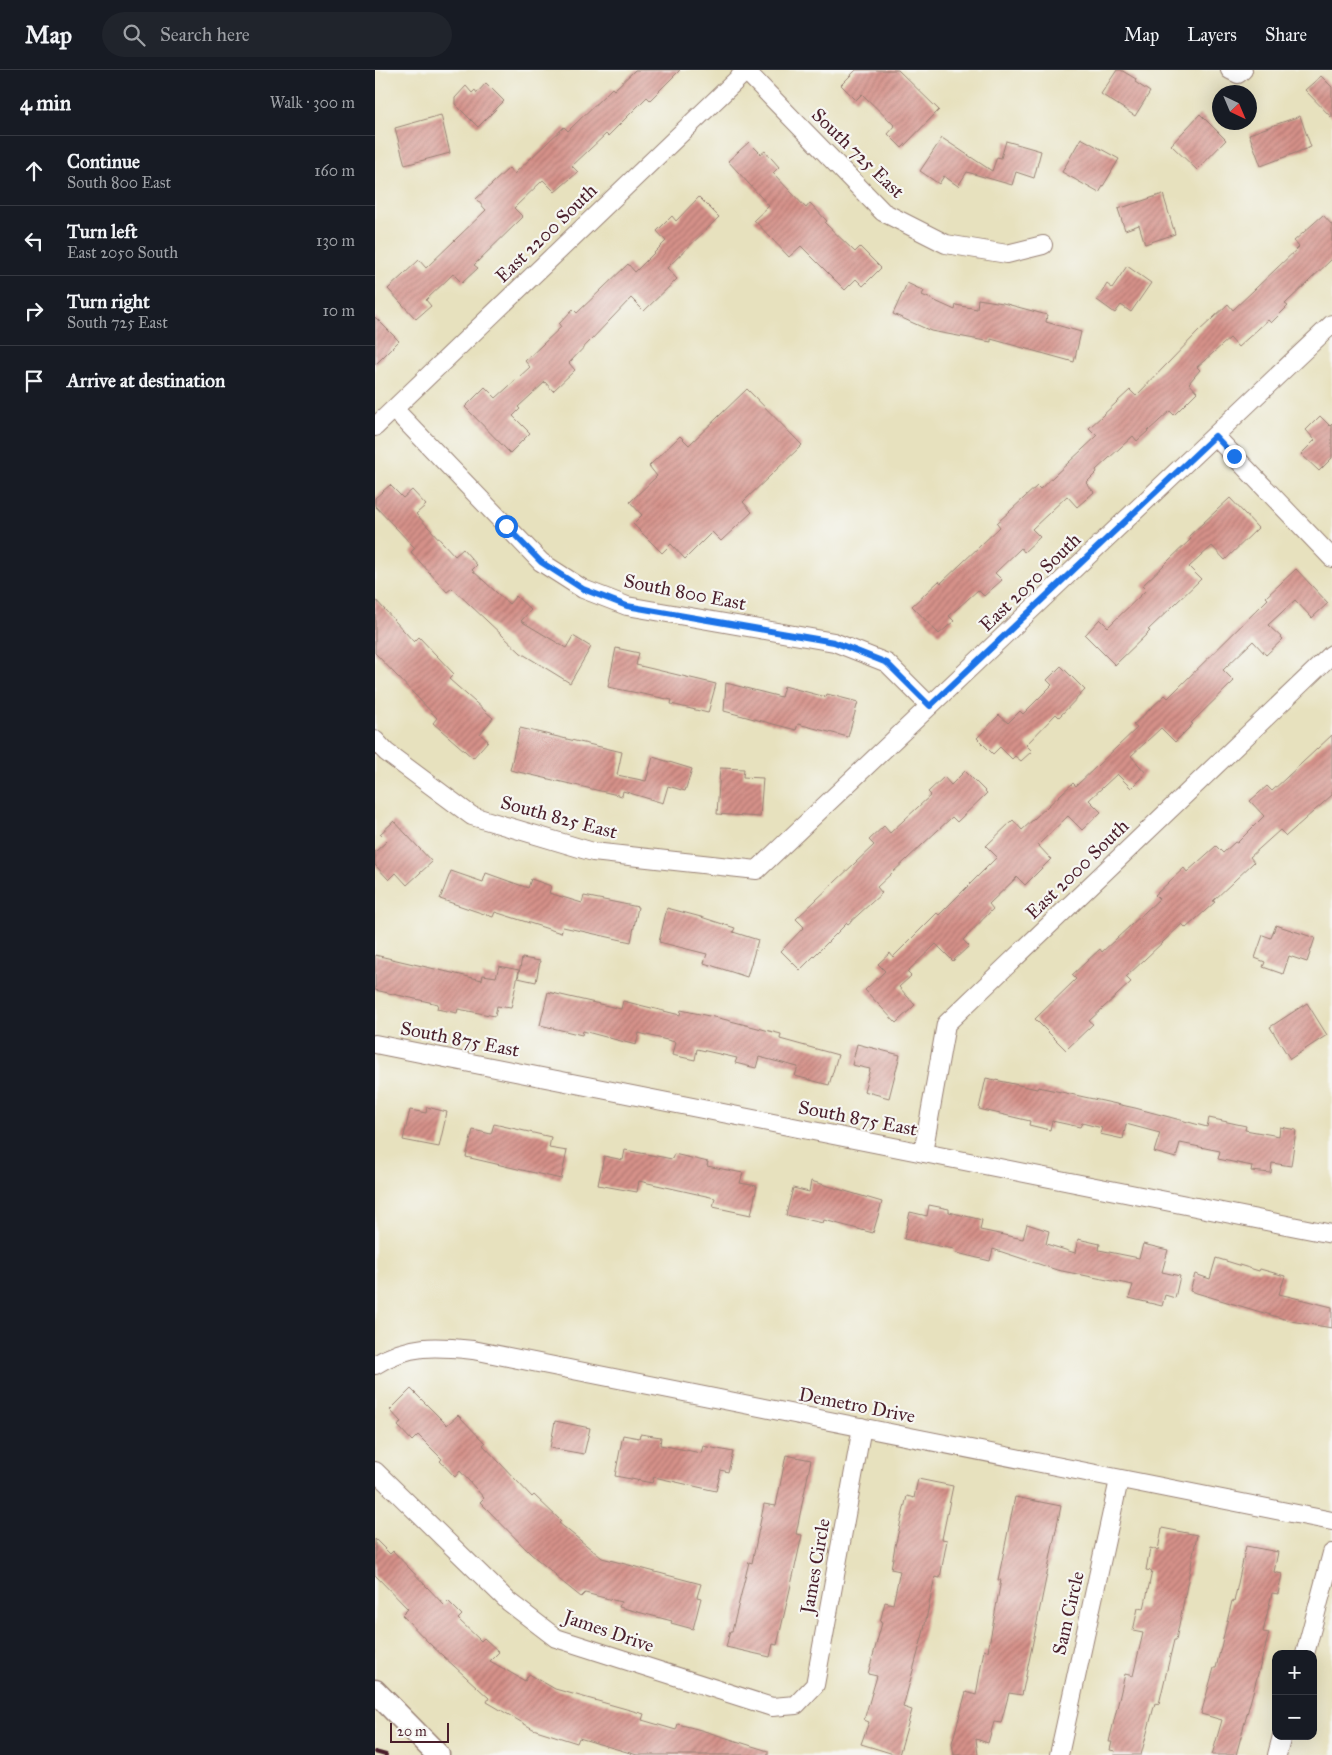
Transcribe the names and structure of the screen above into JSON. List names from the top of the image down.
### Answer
{
  "streets": {
    "street": [
      "South 725 East",
      "East 2200 South",
      "East 2050 South",
      "South 800 East",
      "South 825 East",
      "East 2000 South",
      "South 875 East",
      "Demetro Drive",
      "James Circle",
      "Sam Circle",
      "James Drive"
    ]
  },
  "crossings": [
    ["South 725 East", "East 2200 South"],
    ["East 2200 South", "South 800 East"],
    ["East 2050 South", "South 800 East"],
    ["East 2050 South", "South 825 East"],
    ["East 2000 South", "South 875 East"],
    ["Demetro Drive", "James Circle"],
    ["Demetro Drive", "Sam Circle"],
    ["James Circle", "James Drive"]
  ],
  "scale_bar": "20 m",
  "north": "bottom right",
  "page": {
    "header": "Map",
    "search": "Search here",
    "nav": ["Map", "Layers", "Share"],
    "heading": ["4 min", "Walk · 300 m"],
    "list": [
      ["Continue", "South 800 East", "160 m"],
      ["Turn left", "East 2050 South", "130 m"],
      ["Turn right", "South 725 East", "10 m"],
      "Arrive at destination"
    ],
    "map_buttons": ["+", "−"],
    "scale": "20 m"
  }
}
